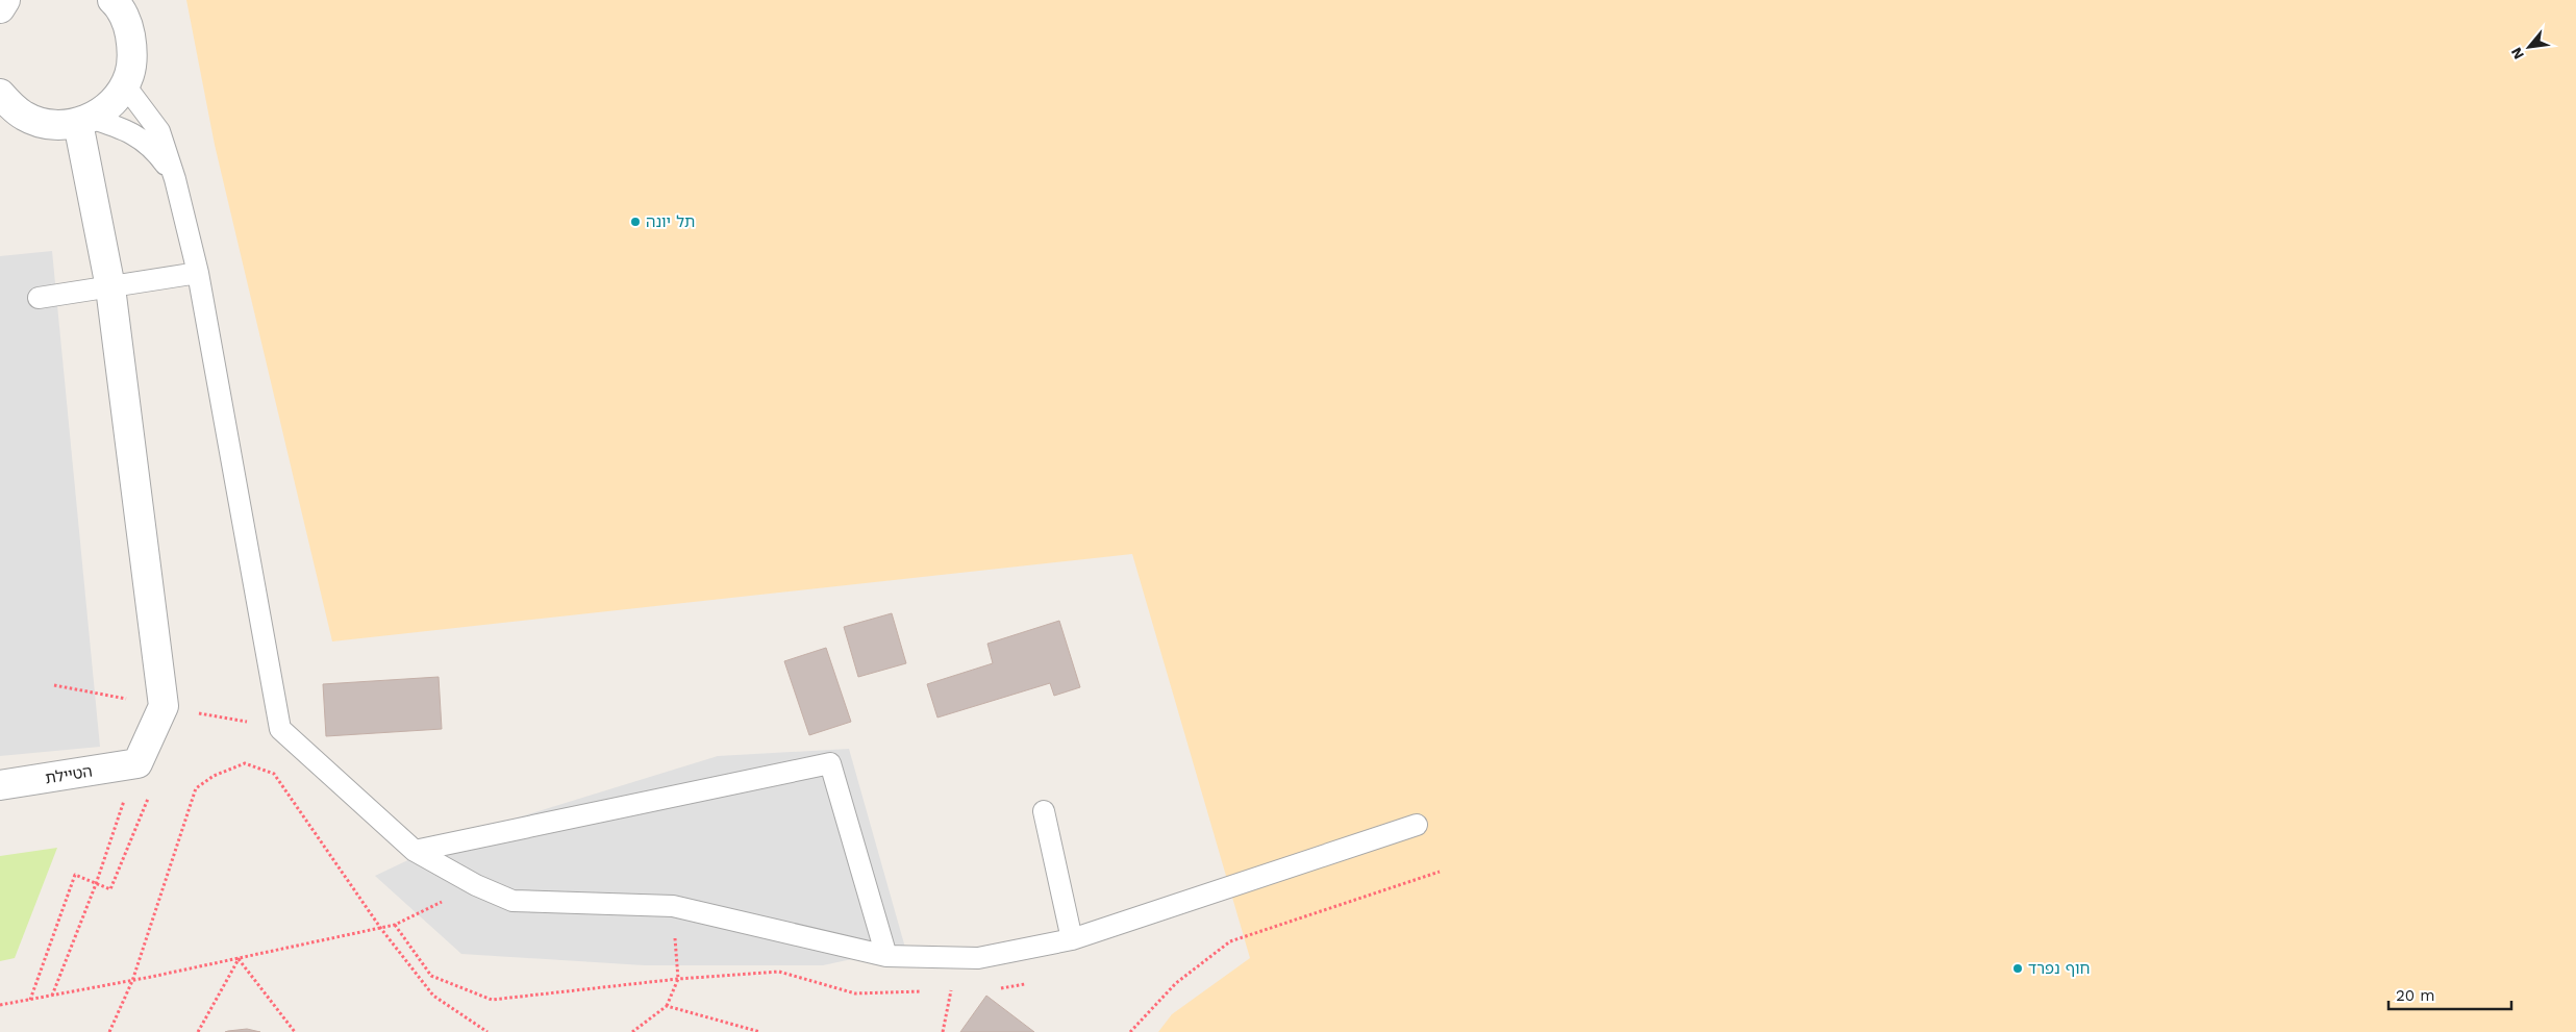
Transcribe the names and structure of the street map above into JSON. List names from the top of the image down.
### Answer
{
  "streets": {
    "street": ["הטיילת"]
  },
  "places": ["תל יונה", "חוף נפרד"],
  "scale_bar": "20 m",
  "north": "bottom left"
}
